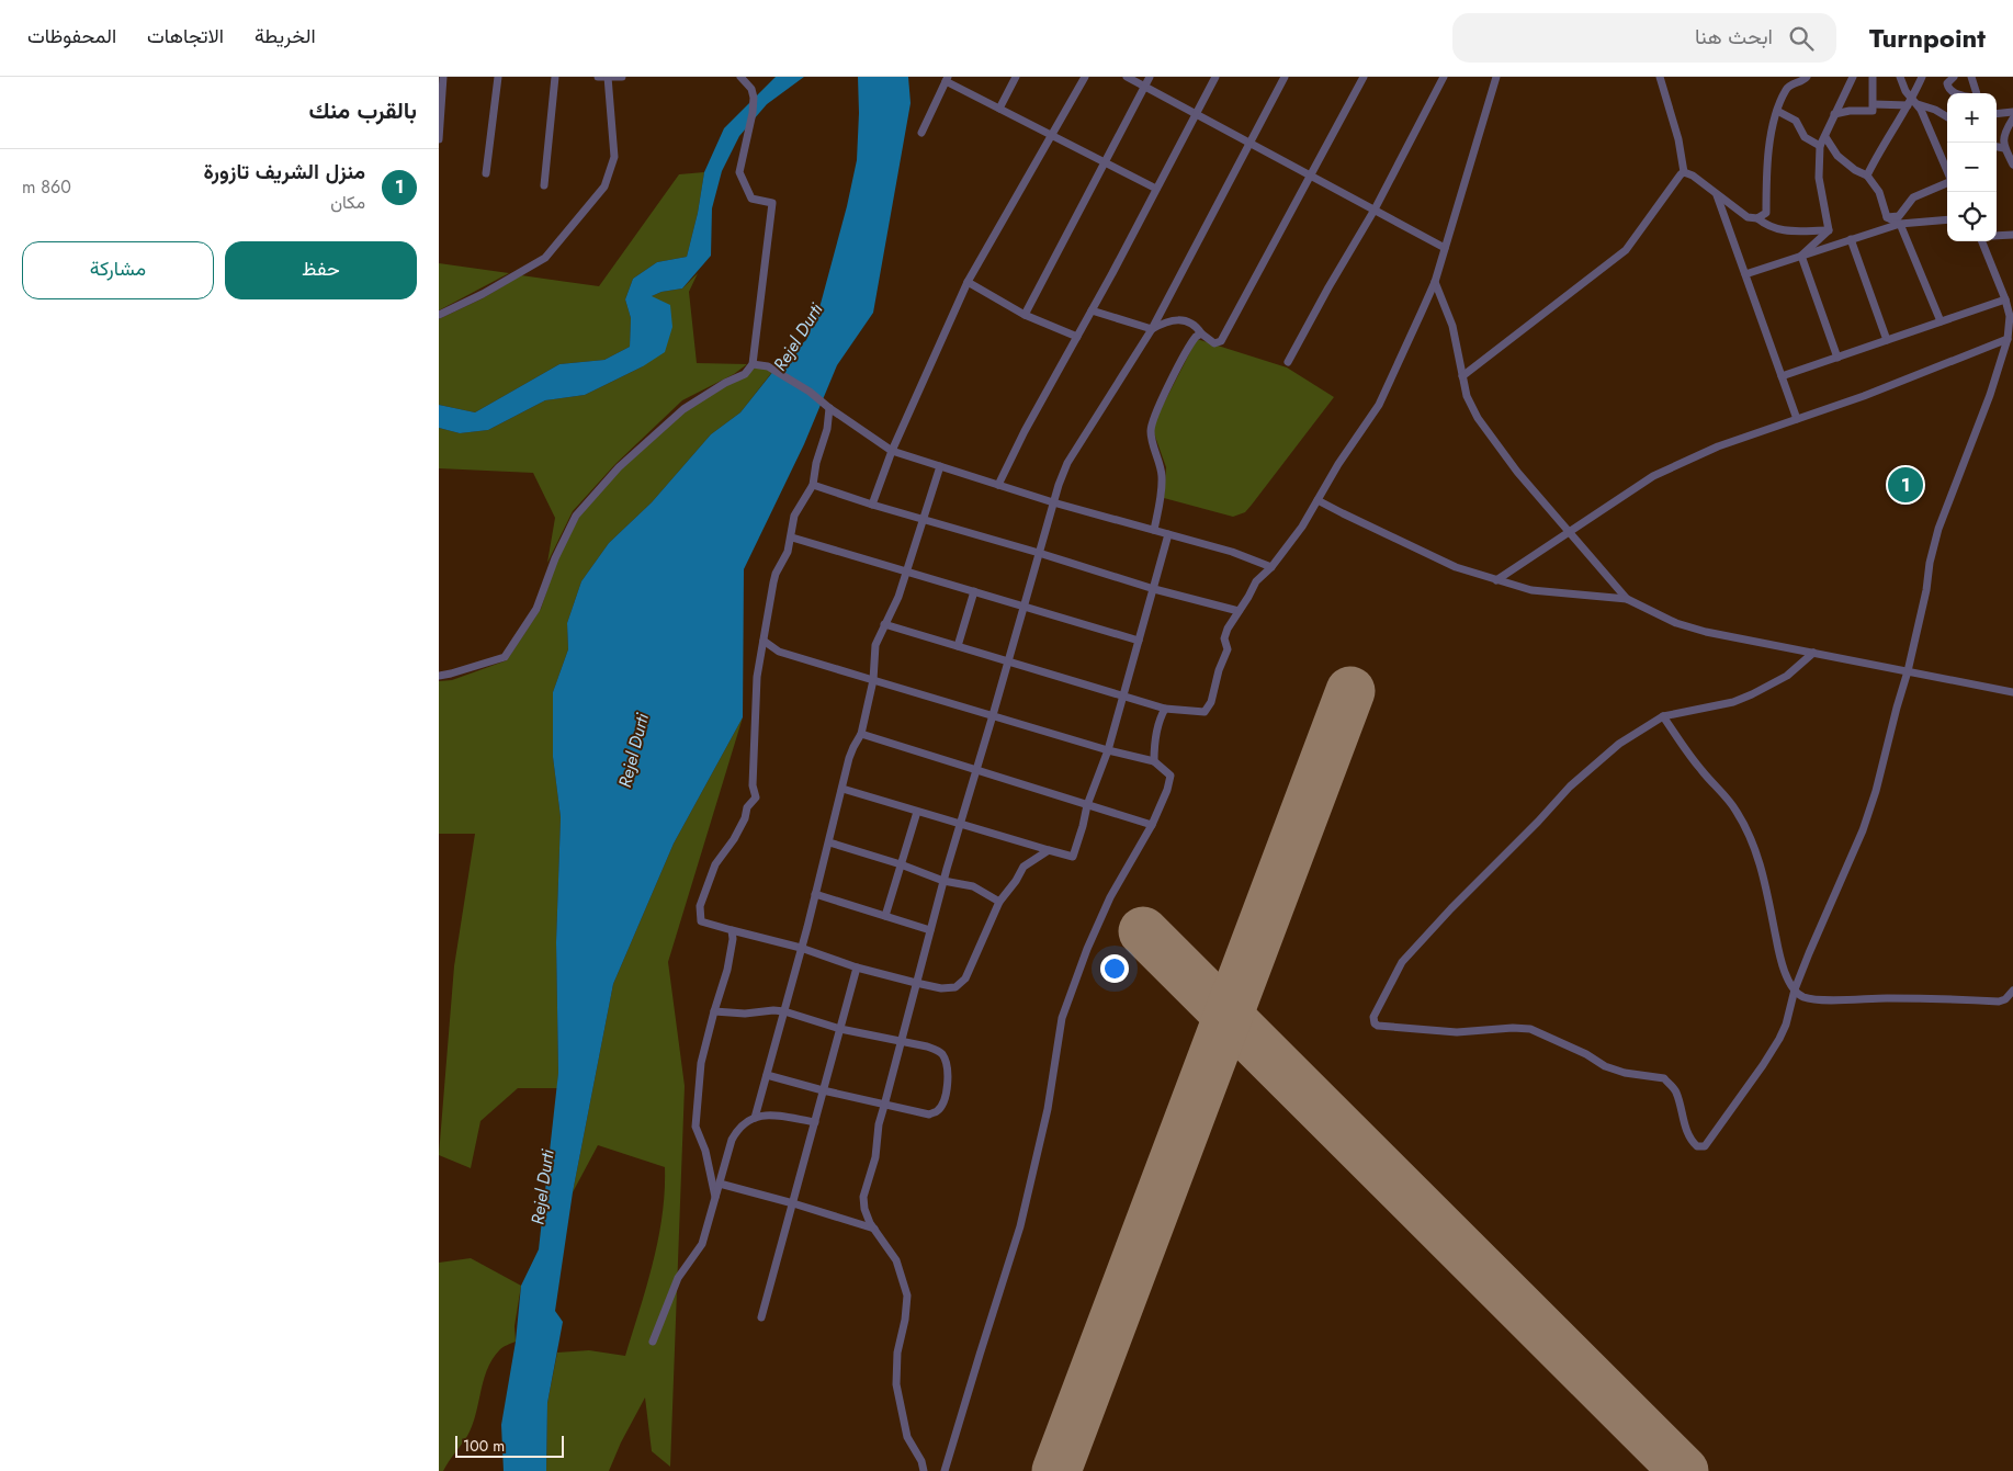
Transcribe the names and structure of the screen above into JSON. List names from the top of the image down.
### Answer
{
  "water": ["Rejel Durti"],
  "scale_bar": "100 m",
  "page": {
    "header": "Turnpoint",
    "search": "ابحث هنا",
    "nav": ["الخريطة", "الاتجاهات", "المحفوظات"],
    "heading": "بالقرب منك",
    "map_buttons": ["+", "−"],
    "list": [
      {
        "mark": "1",
        "name": "منزل الشريف تازورة",
        "note": "مكان",
        "value": "860 m"
      }
    ],
    "buttons": ["حفظ", "مشاركة"],
    "pins": "1",
    "scale": "100 m"
  }
}
